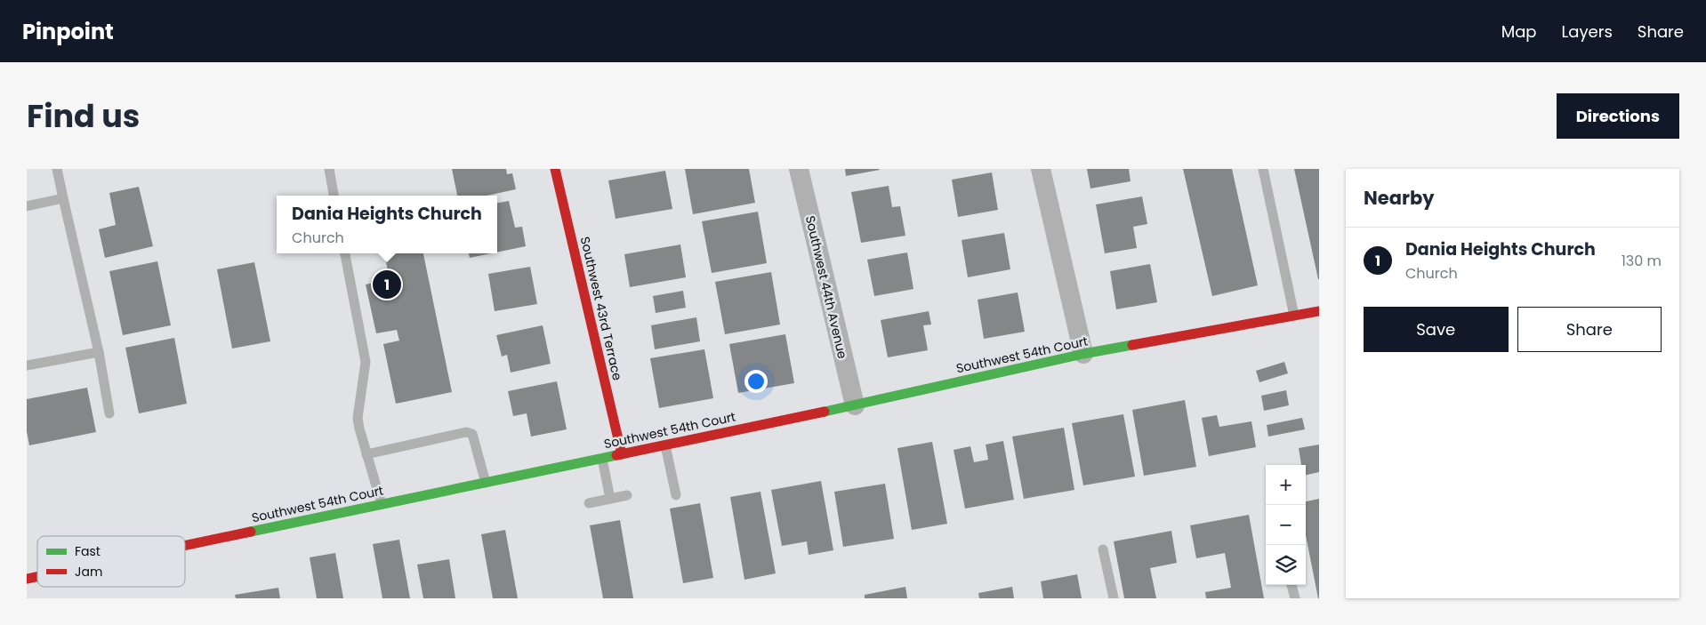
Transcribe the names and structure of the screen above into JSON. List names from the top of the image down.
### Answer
{
  "streets": {
    "street": ["Southwest 44th Avenue", "Southwest 43rd Terrace", "Southwest 54th Court"]
  },
  "crossings": [
    ["Southwest 44th Avenue", "Southwest 54th Court"],
    ["Southwest 43rd Terrace", "Southwest 54th Court"]
  ],
  "legend": ["Fast", "Jam"],
  "page": {
    "header": "Pinpoint",
    "nav": ["Map", "Layers", "Share"],
    "title": "Find us",
    "buttons": [
      "Directions",
      ["Save", "Share"]
    ],
    "heading": "Nearby",
    "popup": ["Dania Heights Church", "Church"],
    "list": [
      {
        "mark": "1",
        "name": "Dania Heights Church",
        "note": "Church",
        "value": "130 m"
      }
    ],
    "pins": "1",
    "map_buttons": ["+", "−"]
  }
}
